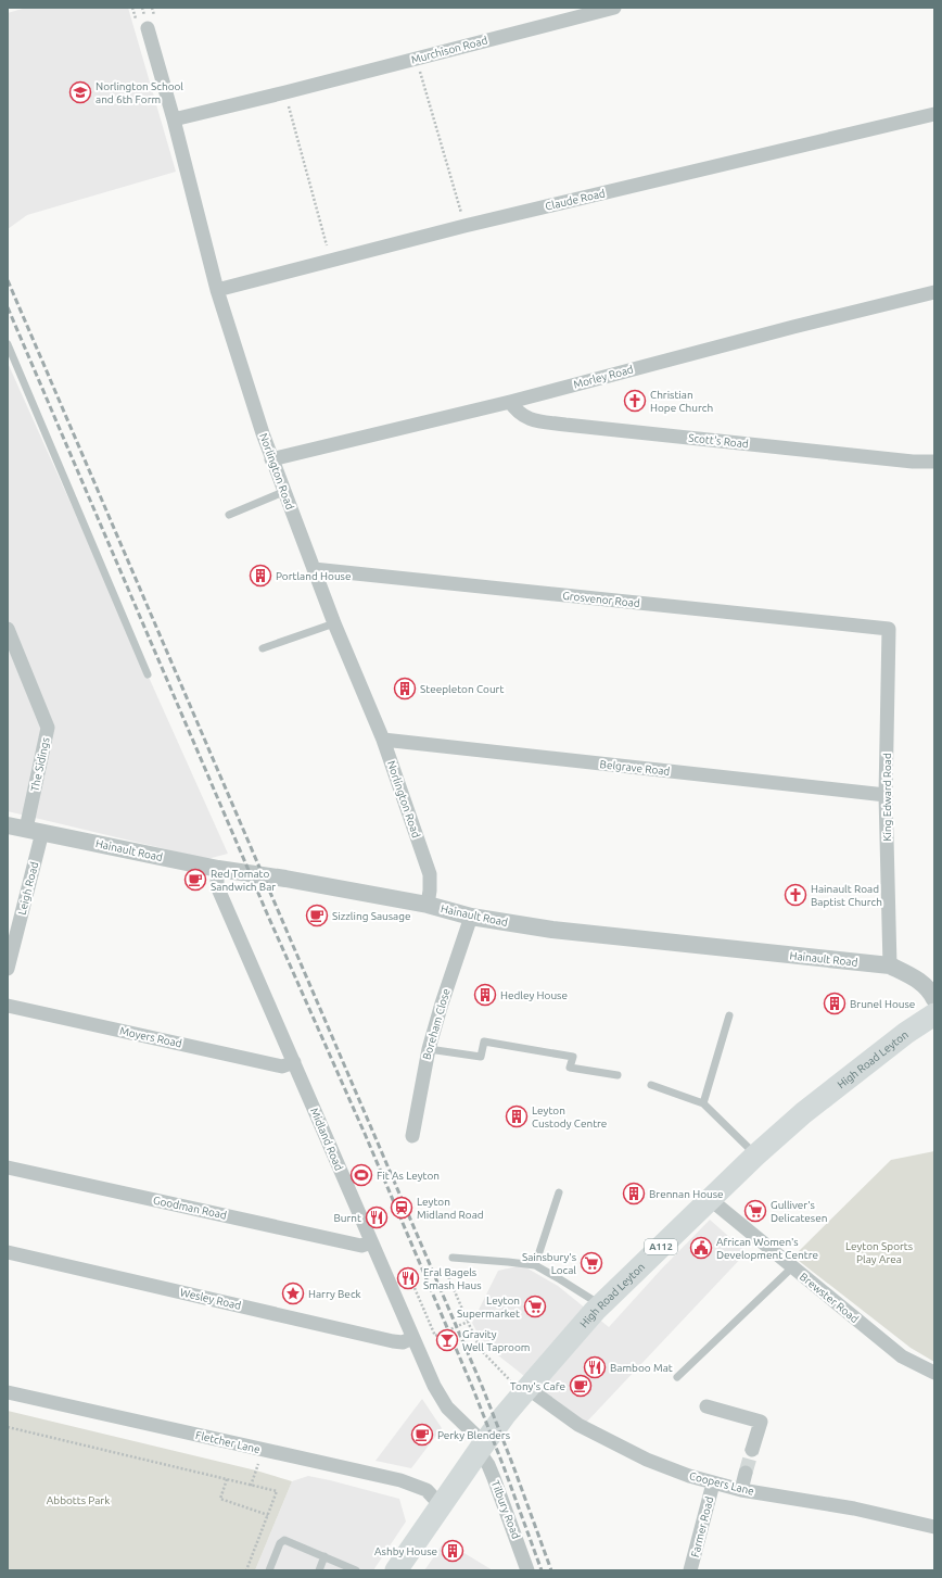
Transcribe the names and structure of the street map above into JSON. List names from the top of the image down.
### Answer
{
  "streets": {
    "main road": ["High Road Leyton", "A112"],
    "street": [
      "Murchison Road",
      "Claude Road",
      "Morley Road",
      "Scott's Road",
      "Norlington Road",
      "Grosvenor Road",
      "The Sidings",
      "Belgrave Road",
      "King Edward Road",
      "Hainault Road",
      "Leigh Road",
      "Boreham Close",
      "Moyers Road",
      "Midland Road",
      "Goodman Road",
      "Brewster Road",
      "Wesley Road",
      "Fletcher Lane",
      "Coopers Lane",
      "Tilbury Road",
      "Farmer Road"
    ]
  },
  "crossings": [
    ["Murchison Road", "Norlington Road"],
    ["Claude Road", "Norlington Road"],
    ["Morley Road", "Scott's Road"],
    ["Morley Road", "Norlington Road"],
    ["Norlington Road", "Grosvenor Road"],
    ["Norlington Road", "Belgrave Road"],
    ["Norlington Road", "Hainault Road"],
    ["Grosvenor Road", "King Edward Road"],
    ["The Sidings", "Hainault Road"],
    ["The Sidings", "Leigh Road"],
    ["Belgrave Road", "King Edward Road"],
    ["King Edward Road", "Hainault Road"],
    ["Hainault Road", "Leigh Road"],
    ["Hainault Road", "Boreham Close"],
    ["Hainault Road", "Midland Road"],
    ["Moyers Road", "Midland Road"],
    ["High Road Leyton", "Midland Road"],
    ["High Road Leyton", "Brewster Road"],
    ["High Road Leyton", "Fletcher Lane"],
    ["High Road Leyton", "Coopers Lane"],
    ["High Road Leyton", "Tilbury Road"],
    ["Midland Road", "Goodman Road"],
    ["Midland Road", "Wesley Road"],
    ["Midland Road", "Tilbury Road"],
    ["Coopers Lane", "Farmer Road"]
  ],
  "parks": ["Leyton Sports Play Area", "Abbotts Park"],
  "places": {
    "school or university": ["Norlington School and 6th Form"],
    "church": ["Christian Hope Church", "Hainault Road Baptist Church"],
    "building": [
      "Portland House",
      "Steepleton Court",
      "Hedley House",
      "Brunel House",
      "Leyton Custody Centre",
      "Brennan House",
      "Ashby House"
    ],
    "cafe": [
      "Red Tomato Sandwich Bar",
      "Sizzling Sausage",
      "Tony's Cafe",
      "Perky Blenders"
    ],
    "sports": ["Fit As Leyton"],
    "station": ["Leyton Midland Road"],
    "supermarket": ["Gulliver's Delicatesen", "Sainsbury's Local", "Leyton Supermarket"],
    "restaurant": ["Burnt", "Eral Bagels Smash Haus", "Bamboo Mat"],
    "public building": ["African Women's Development Centre"],
    "place": ["Harry Beck"],
    "bar": ["Gravity Well Taproom"]
  }
}
